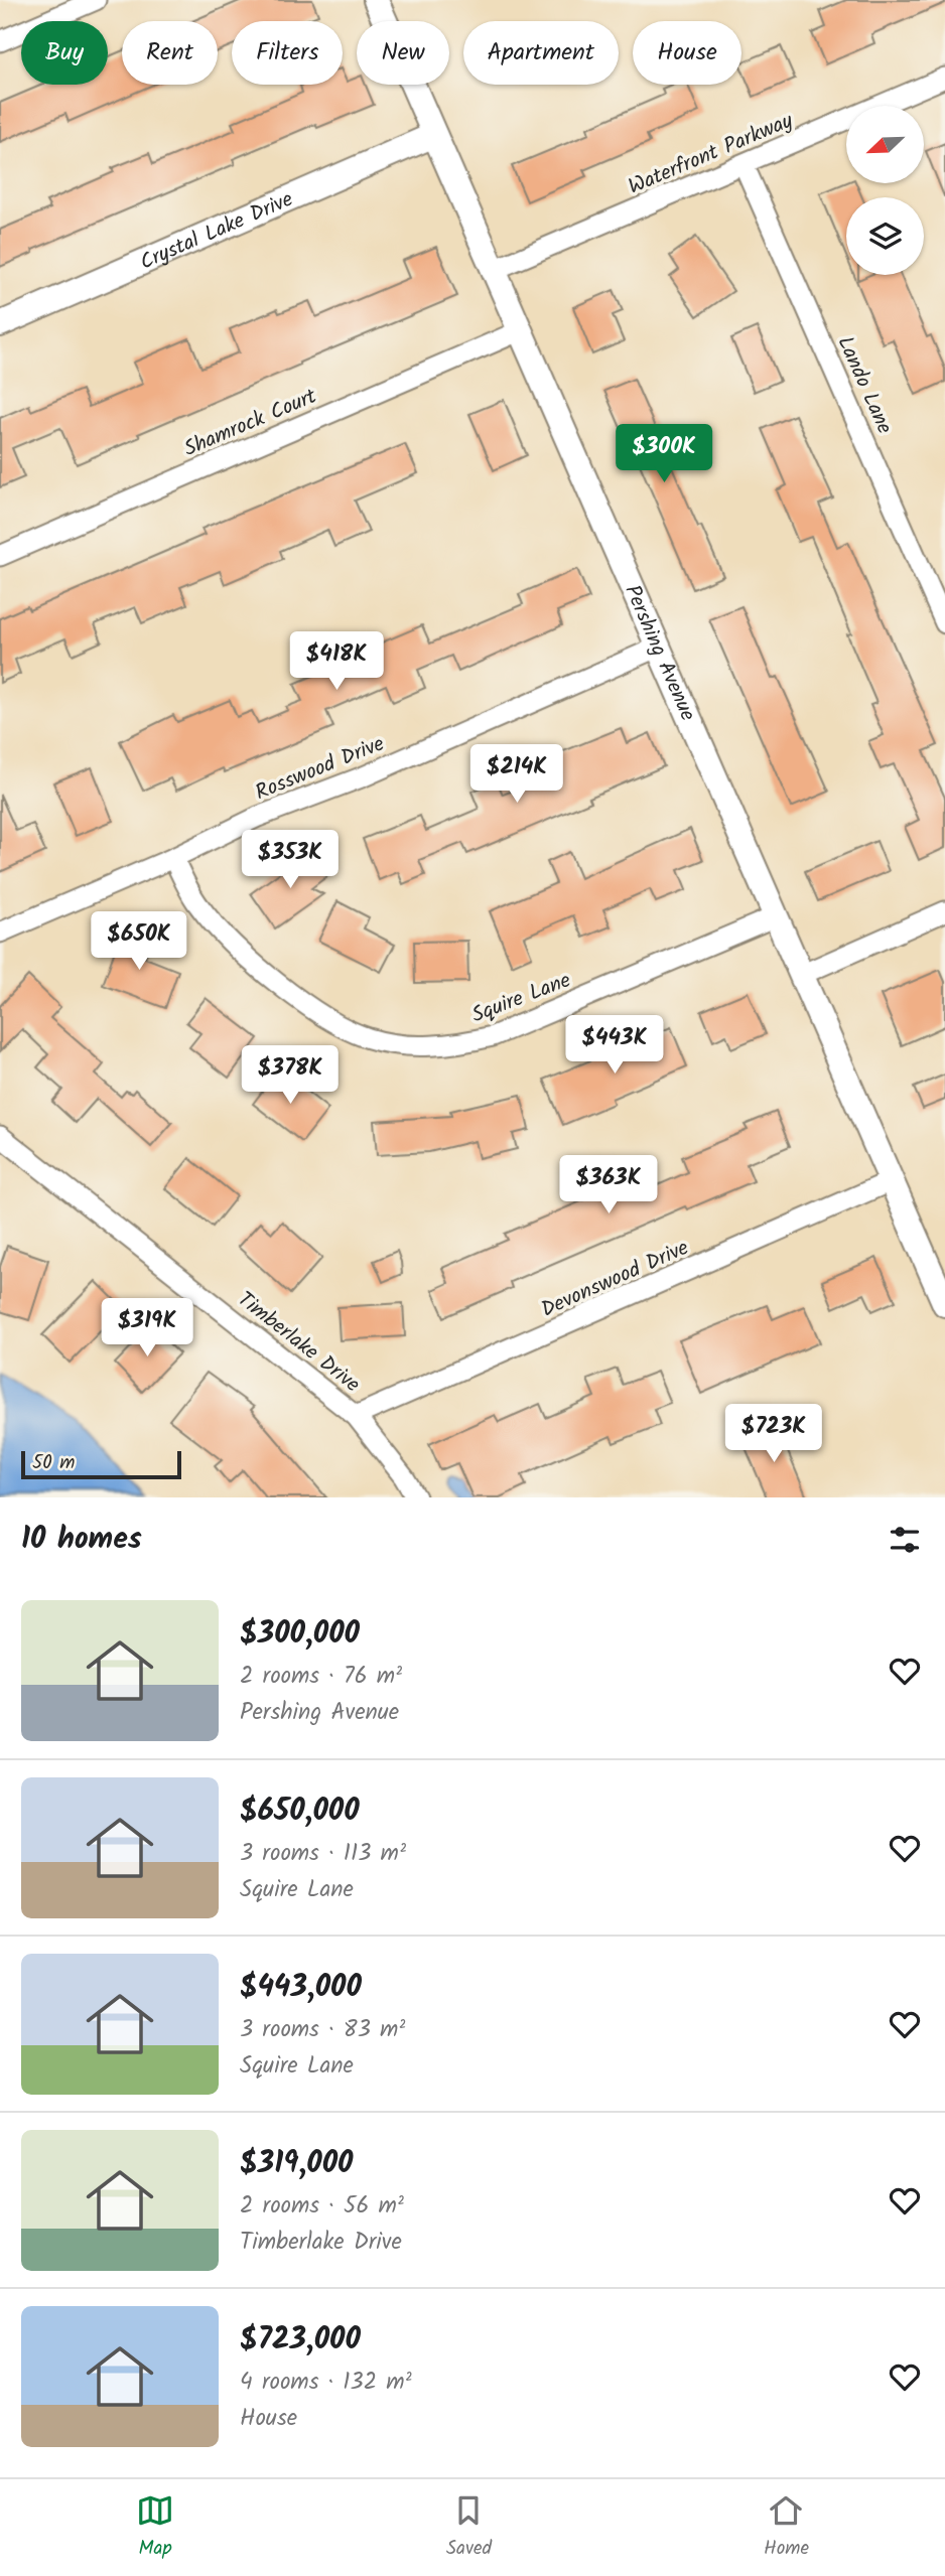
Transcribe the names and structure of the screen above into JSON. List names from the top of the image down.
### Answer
{
  "streets": {
    "street": [
      "Waterfront Parkway",
      "Crystal Lake Drive",
      "Lando Lane",
      "Shamrock Court",
      "Pershing Avenue",
      "Rosswood Drive",
      "Squire Lane",
      "Devonswood Drive",
      "Timberlake Drive"
    ]
  },
  "crossings": [
    ["Waterfront Parkway", "Lando Lane"],
    ["Waterfront Parkway", "Pershing Avenue"],
    ["Crystal Lake Drive", "Pershing Avenue"],
    ["Shamrock Court", "Pershing Avenue"],
    ["Pershing Avenue", "Rosswood Drive"],
    ["Pershing Avenue", "Squire Lane"],
    ["Pershing Avenue", "Devonswood Drive"],
    ["Rosswood Drive", "Squire Lane"],
    ["Devonswood Drive", "Timberlake Drive"]
  ],
  "scale_bar": "50 m",
  "north": "bottom left",
  "page": {
    "chip": [
      "Buy",
      "Rent",
      "Filters",
      "New",
      "Apartment",
      "House"
    ],
    "price": [
      "$300K",
      "$418K",
      "$214K",
      "$353K",
      "$650K",
      "$443K",
      "$378K",
      "$363K",
      "$319K",
      "$723K"
    ],
    "scale": "50 m",
    "heading": "10 homes",
    "list": [
      {
        "name": "$300,000",
        "note": "2 rooms · 76 m² · Pershing Avenue"
      },
      {
        "name": "$650,000",
        "note": "3 rooms · 113 m² · Squire Lane"
      },
      {
        "name": "$443,000",
        "note": "3 rooms · 83 m² · Squire Lane"
      },
      {
        "name": "$319,000",
        "note": "2 rooms · 56 m² · Timberlake Drive"
      },
      {
        "name": "$723,000",
        "note": "4 rooms · 132 m² · House"
      }
    ],
    "tabs": ["Map", "Saved", "Home"]
  }
}
